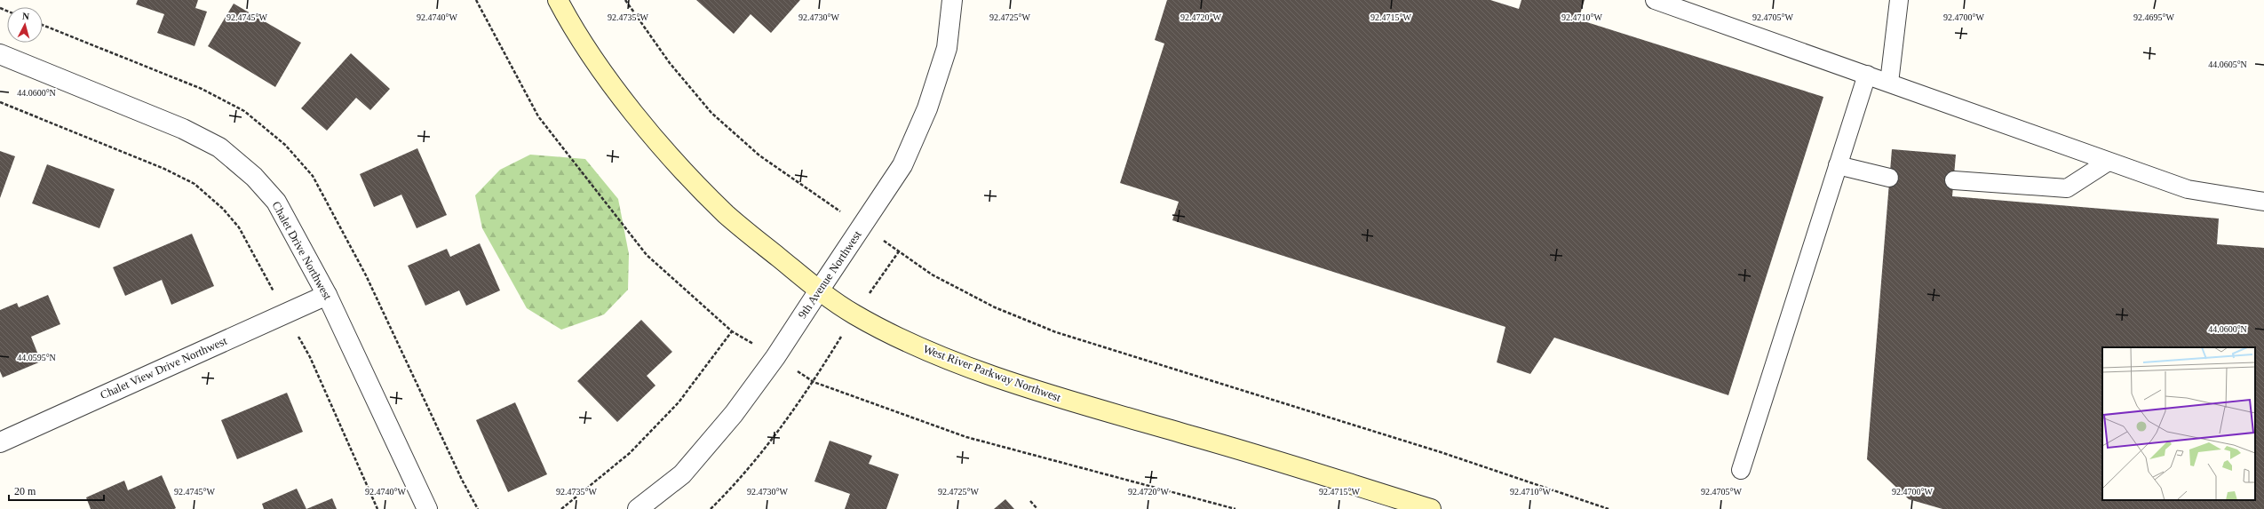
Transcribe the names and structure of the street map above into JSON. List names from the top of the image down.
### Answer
{
  "streets": {
    "main road": ["West River Parkway Northwest"],
    "street": ["Chalet Drive Northwest", "9th Avenue Northwest", "Chalet View Drive Northwest"]
  },
  "crossings": [
    ["Chalet Drive Northwest", "Chalet View Drive Northwest"],
    ["9th Avenue Northwest", "West River Parkway Northwest"]
  ],
  "scale_bar": "20 m",
  "north": "top",
  "coordinates": [
    "92.4745°W",
    "92.4740°W",
    "92.4735°W",
    "92.4730°W",
    "92.4725°W",
    "92.4720°W",
    "92.4715°W",
    "92.4710°W",
    "92.4705°W",
    "92.4700°W",
    "92.4695°W",
    "44.0605°N",
    "44.0600°N",
    "44.0595°N"
  ]
}
